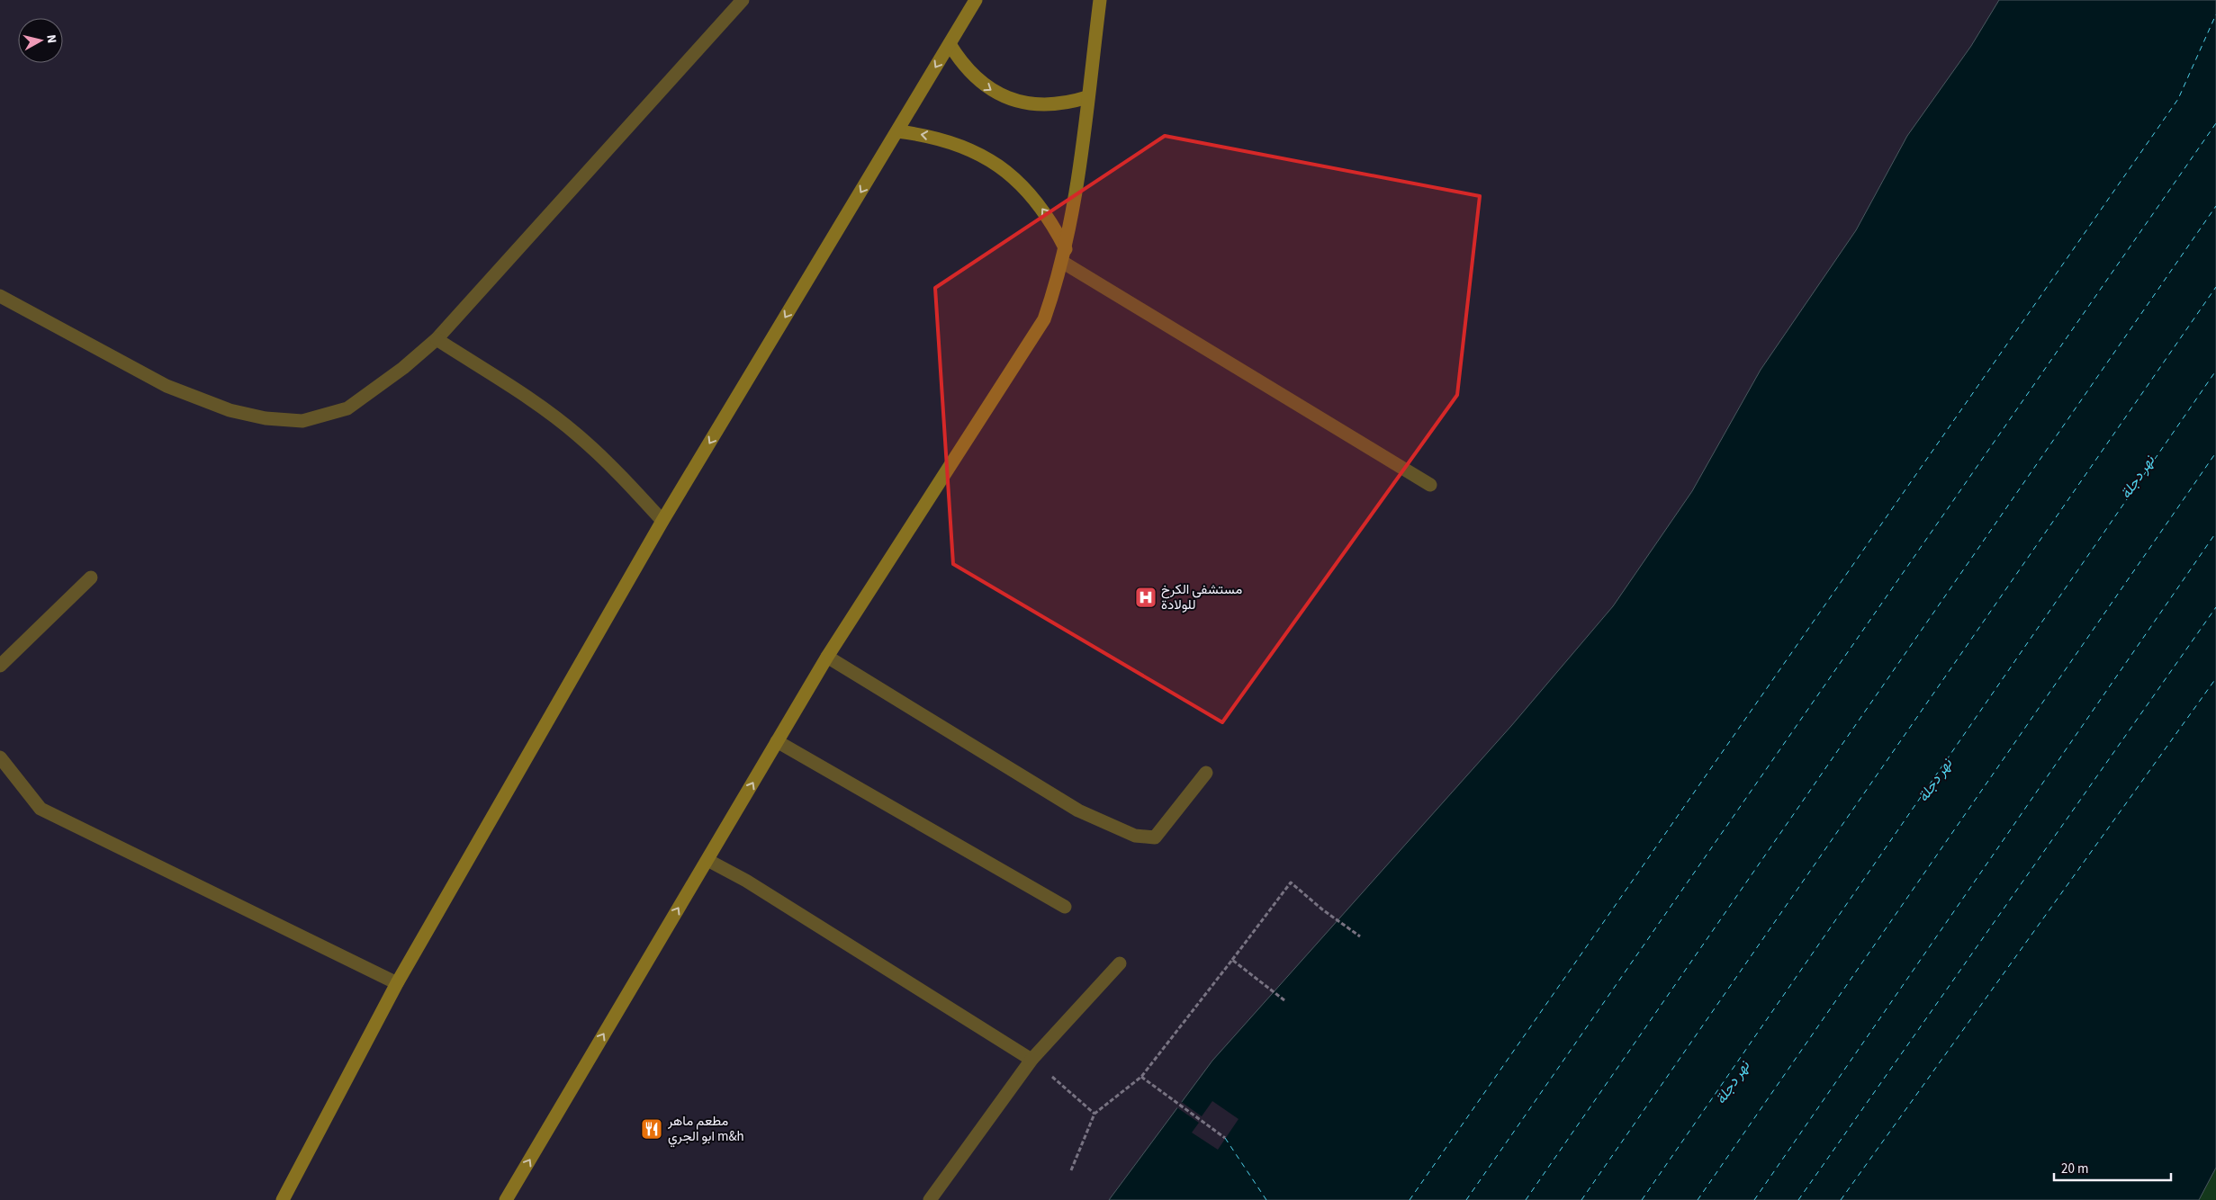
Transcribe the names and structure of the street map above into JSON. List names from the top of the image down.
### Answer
{
  "water": ["نهر دجلة"],
  "places": {
    "hospital": ["مستشفى الكرخ للولادة"],
    "restaurant": ["مطعم ماهر ابو الجري m&h"]
  },
  "scale_bar": "20 m",
  "north": "right"
}
